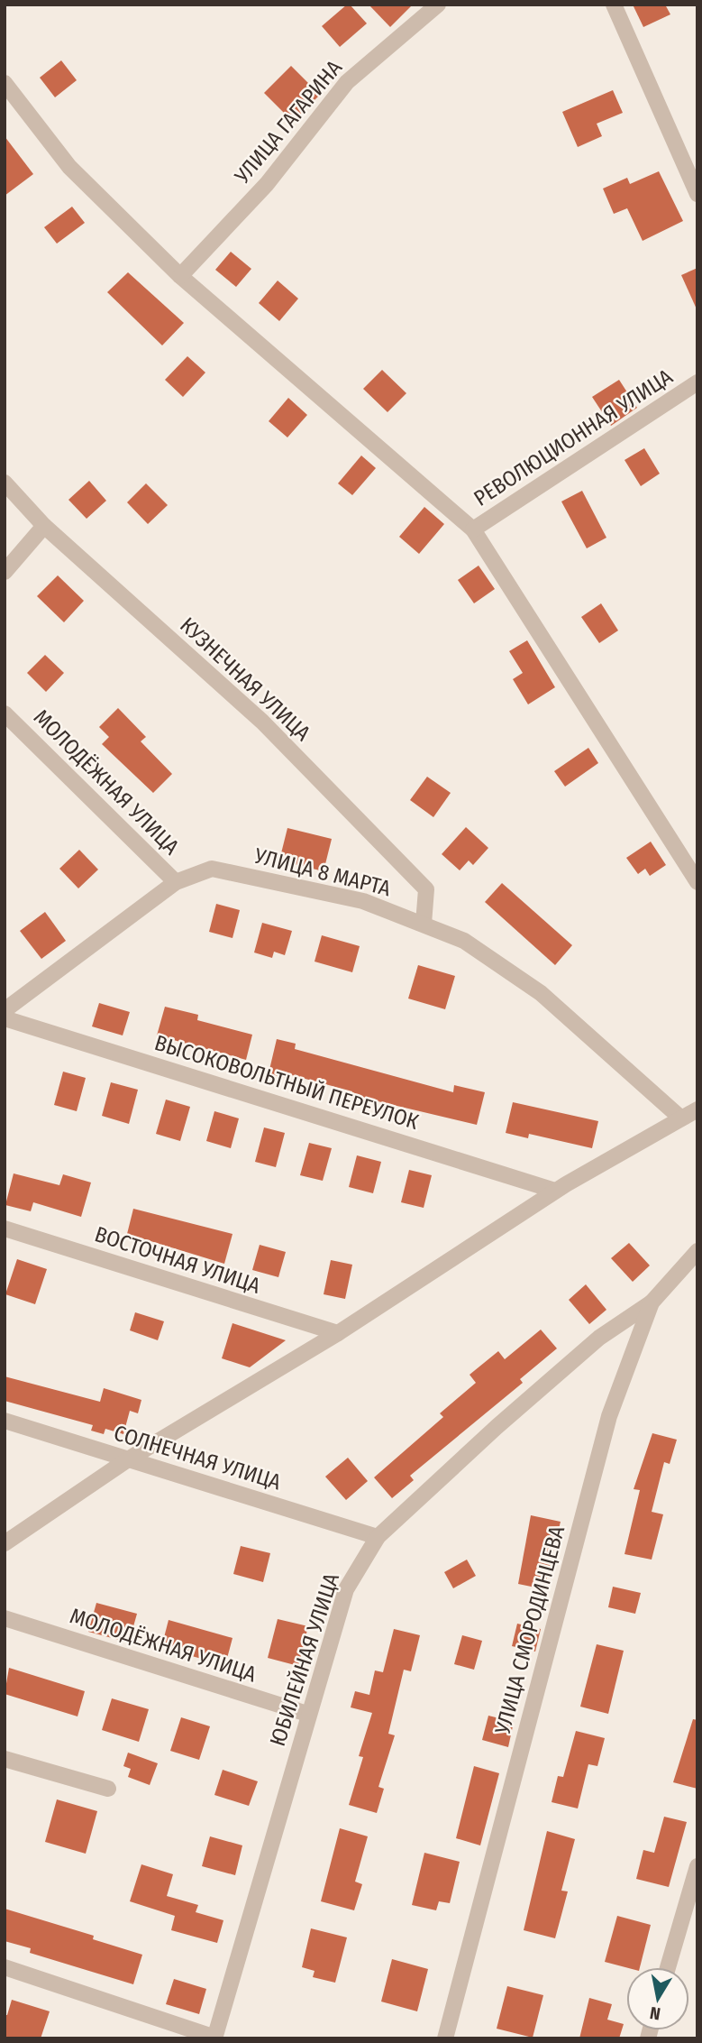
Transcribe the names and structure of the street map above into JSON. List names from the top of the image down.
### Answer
{
  "streets": {
    "street": [
      "УЛИЦА ГАГАРИНА",
      "РЕВОЛЮЦИОННАЯ УЛИЦА",
      "КУЗНЕЧНАЯ УЛИЦА",
      "МОЛОДЁЖНАЯ УЛИЦА",
      "УЛИЦА 8 МАРТА",
      "ВЫСОКОВОЛЬТНЫЙ ПЕРЕУЛОК",
      "ВОСТОЧНАЯ УЛИЦА",
      "СОЛНЕЧНАЯ УЛИЦА",
      "УЛИЦА СМОРОДИНЦЕВА",
      "ЮБИЛЕЙНАЯ УЛИЦА"
    ]
  },
  "crossings": [
    ["КУЗНЕЧНАЯ УЛИЦА", "УЛИЦА 8 МАРТА"],
    ["МОЛОДЁЖНАЯ УЛИЦА", "УЛИЦА 8 МАРТА"],
    ["МОЛОДЁЖНАЯ УЛИЦА", "ЮБИЛЕЙНАЯ УЛИЦА"],
    ["СОЛНЕЧНАЯ УЛИЦА", "ЮБИЛЕЙНАЯ УЛИЦА"],
    ["УЛИЦА СМОРОДИНЦЕВА", "ЮБИЛЕЙНАЯ УЛИЦА"]
  ],
  "north": "bottom"
}
